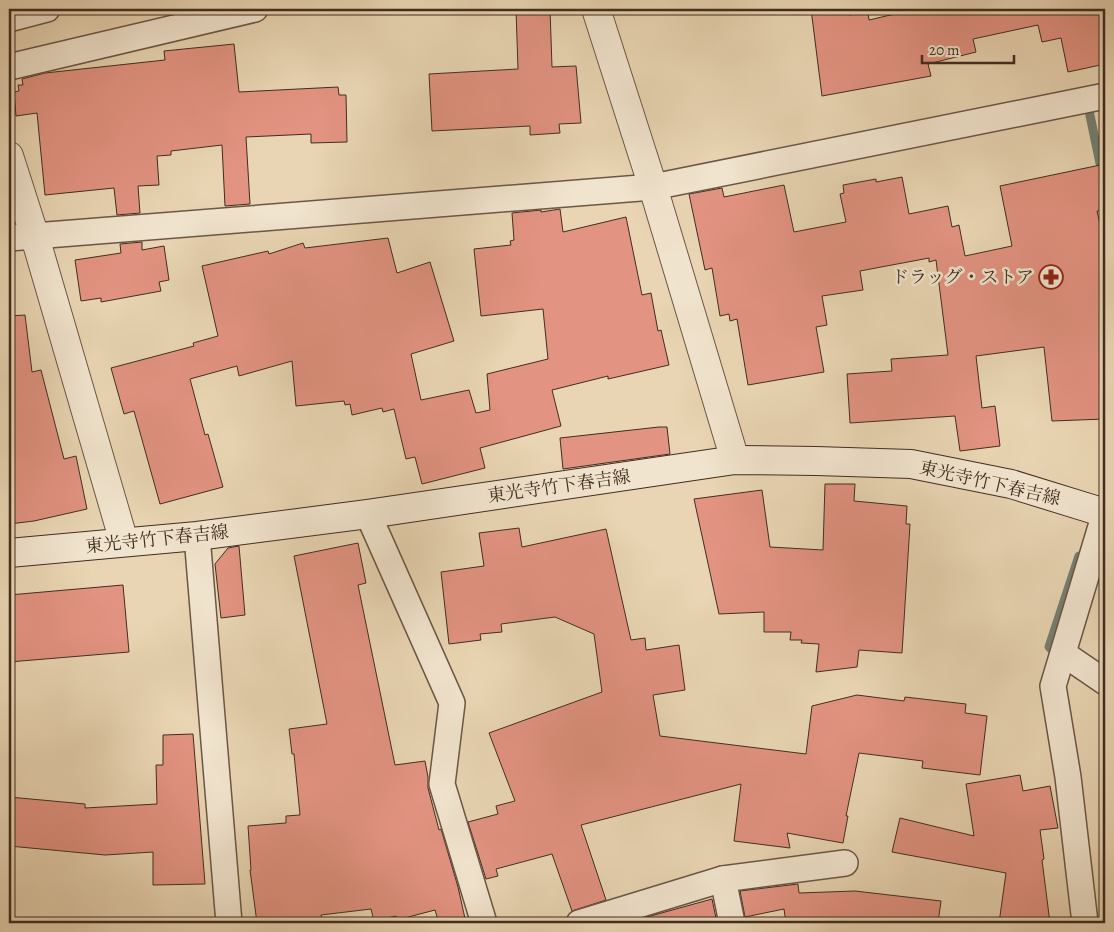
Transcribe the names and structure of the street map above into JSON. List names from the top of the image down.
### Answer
{
  "streets": {
    "main road": ["東光寺竹下春吉線"]
  },
  "places": {
    "pharmacy": ["ドラッグ・ストア"]
  },
  "scale_bar": "20 m"
}
